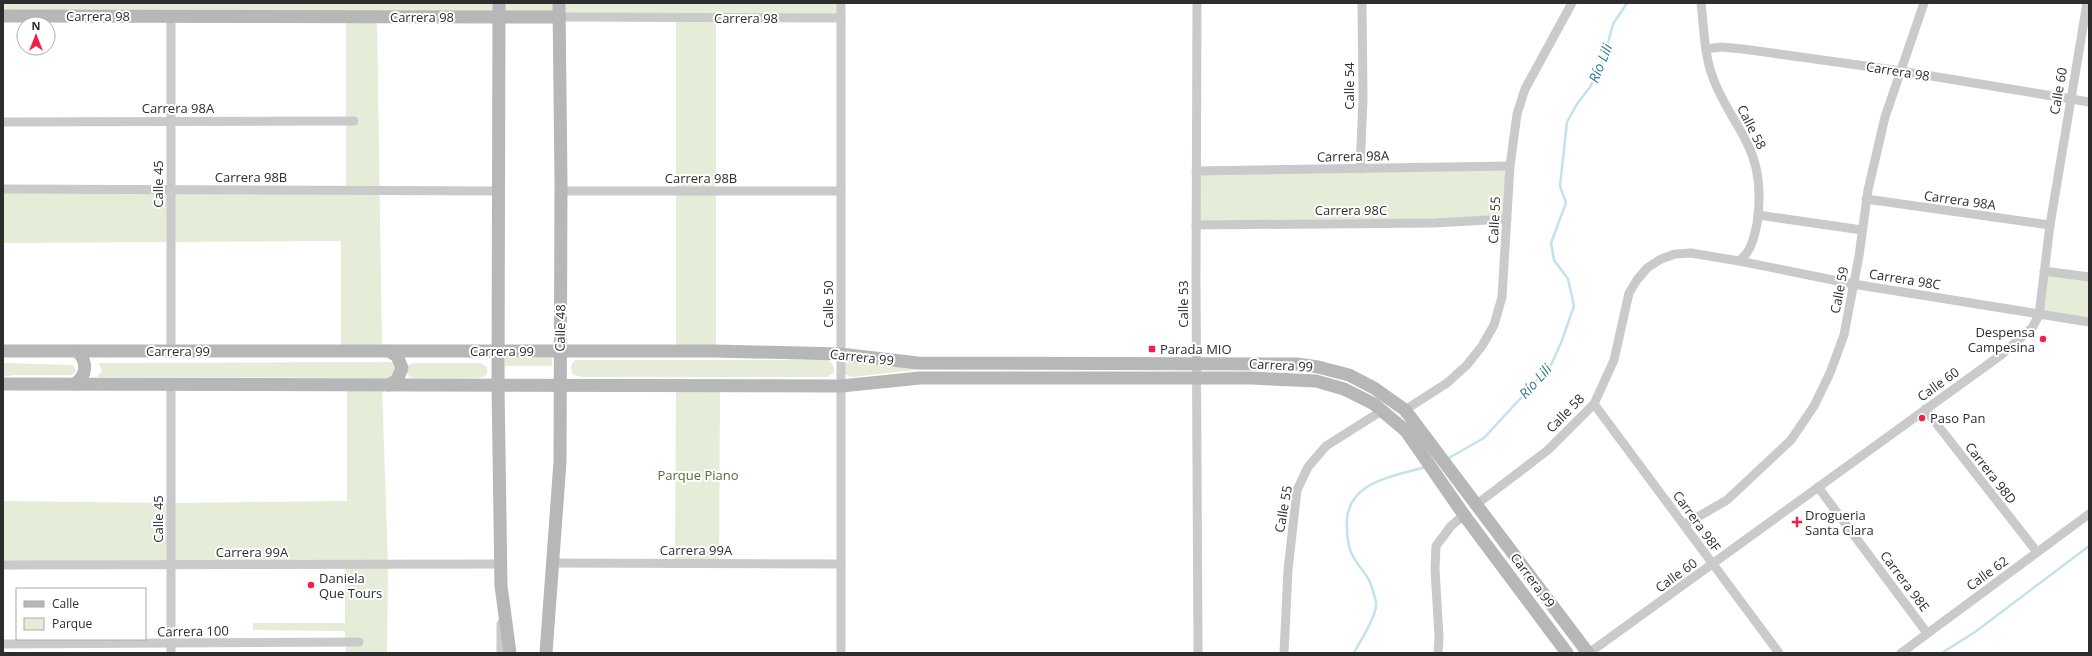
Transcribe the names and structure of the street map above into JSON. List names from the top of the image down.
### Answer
{
  "streets": {
    "street": [
      "Carrera 98",
      "Calle 54",
      "Calle 60",
      "Carrera 98A",
      "Calle 58",
      "Carrera 98B",
      "Calle 45",
      "Carrera 98C",
      "Calle 55",
      "Calle 59",
      "Calle 50",
      "Calle 53",
      "Calle 48",
      "Carrera 99",
      "Carrera 98D",
      "Carrera 98F",
      "Carrera 99A",
      "Calle 62",
      "Carrera 98E",
      "Carrera 100"
    ]
  },
  "crossings": [
    ["Carrera 98", "Calle 60"],
    ["Carrera 98", "Calle 58"],
    ["Carrera 98", "Calle 45"],
    ["Carrera 98", "Calle 59"],
    ["Carrera 98", "Calle 50"],
    ["Carrera 98", "Calle 48"],
    ["Calle 54", "Carrera 98A"],
    ["Calle 60", "Carrera 98A"],
    ["Calle 60", "Carrera 98C"],
    ["Calle 60", "Carrera 99"],
    ["Calle 60", "Carrera 98D"],
    ["Calle 60", "Carrera 98F"],
    ["Calle 60", "Carrera 98E"],
    ["Carrera 98A", "Calle 45"],
    ["Carrera 98A", "Calle 55"],
    ["Carrera 98A", "Calle 59"],
    ["Carrera 98A", "Calle 53"],
    ["Calle 58", "Carrera 98C"],
    ["Calle 58", "Carrera 99"],
    ["Calle 58", "Carrera 98F"],
    ["Carrera 98B", "Calle 45"],
    ["Carrera 98B", "Calle 50"],
    ["Carrera 98B", "Calle 48"],
    ["Calle 45", "Carrera 99"],
    ["Calle 45", "Carrera 99A"],
    ["Calle 45", "Carrera 100"],
    ["Carrera 98C", "Calle 55"],
    ["Carrera 98C", "Calle 59"],
    ["Carrera 98C", "Calle 53"],
    ["Calle 55", "Carrera 99"],
    ["Calle 59", "Carrera 98F"],
    ["Calle 50", "Carrera 99"],
    ["Calle 50", "Carrera 99A"],
    ["Calle 53", "Carrera 99"],
    ["Calle 48", "Carrera 99"],
    ["Calle 48", "Carrera 99A"],
    ["Carrera 98D", "Calle 62"],
    ["Calle 62", "Carrera 98E"]
  ],
  "water": ["Río Lili"],
  "parks": ["Parque Piano"],
  "places": {
    "other": ["Despensa Campesina", "Paso Pan", "Daniela Que Tours"],
    "transit": ["Parada MIO"],
    "health": ["Drogueria Santa Clara"]
  },
  "legend": ["Calle", "Parque"],
  "north": "top"
}
